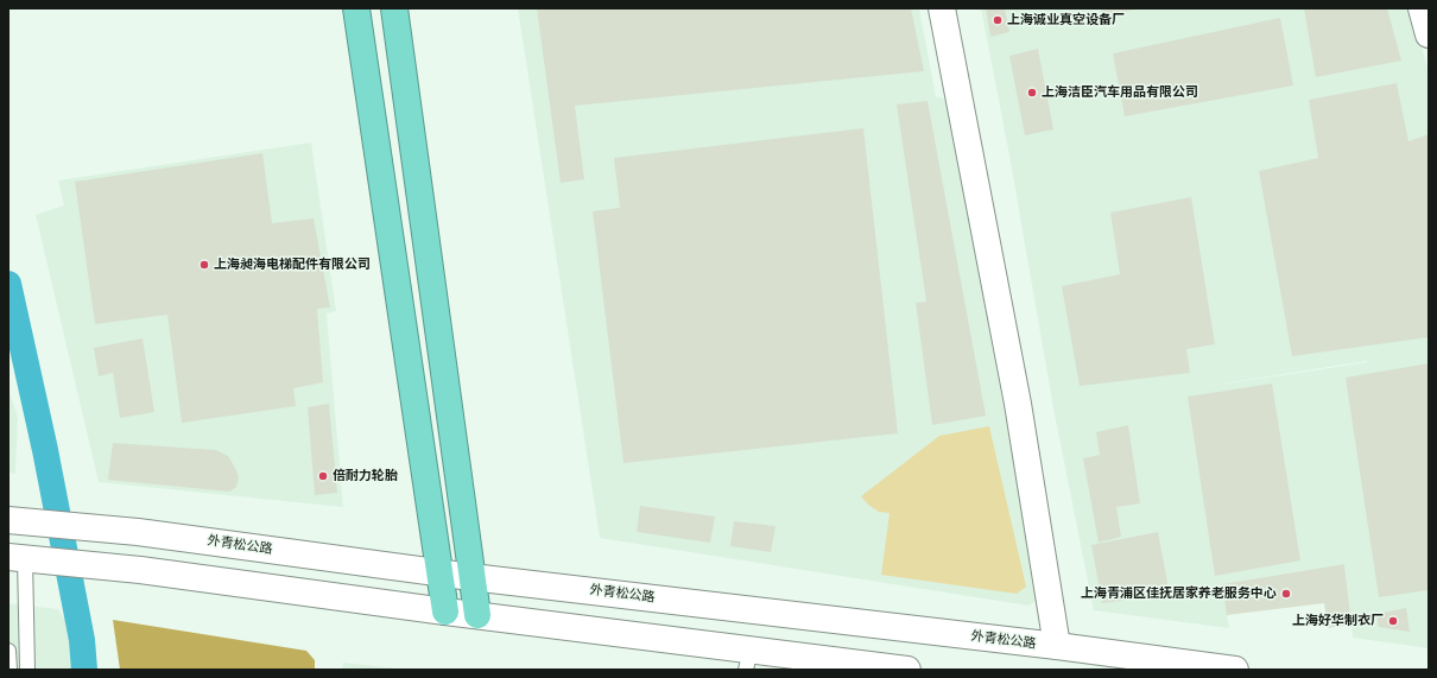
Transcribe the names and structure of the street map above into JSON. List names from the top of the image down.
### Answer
{
  "streets": {
    "main road": ["外青松公路"]
  },
  "places": [
    "上海诚业真空设备厂",
    "上海洁臣汽车用品有限公司",
    "上海昶海电梯配件有限公司",
    "倍耐力轮胎",
    "上海青浦区佳抚居家养老服务中心",
    "上海好华制衣厂"
  ]
}
